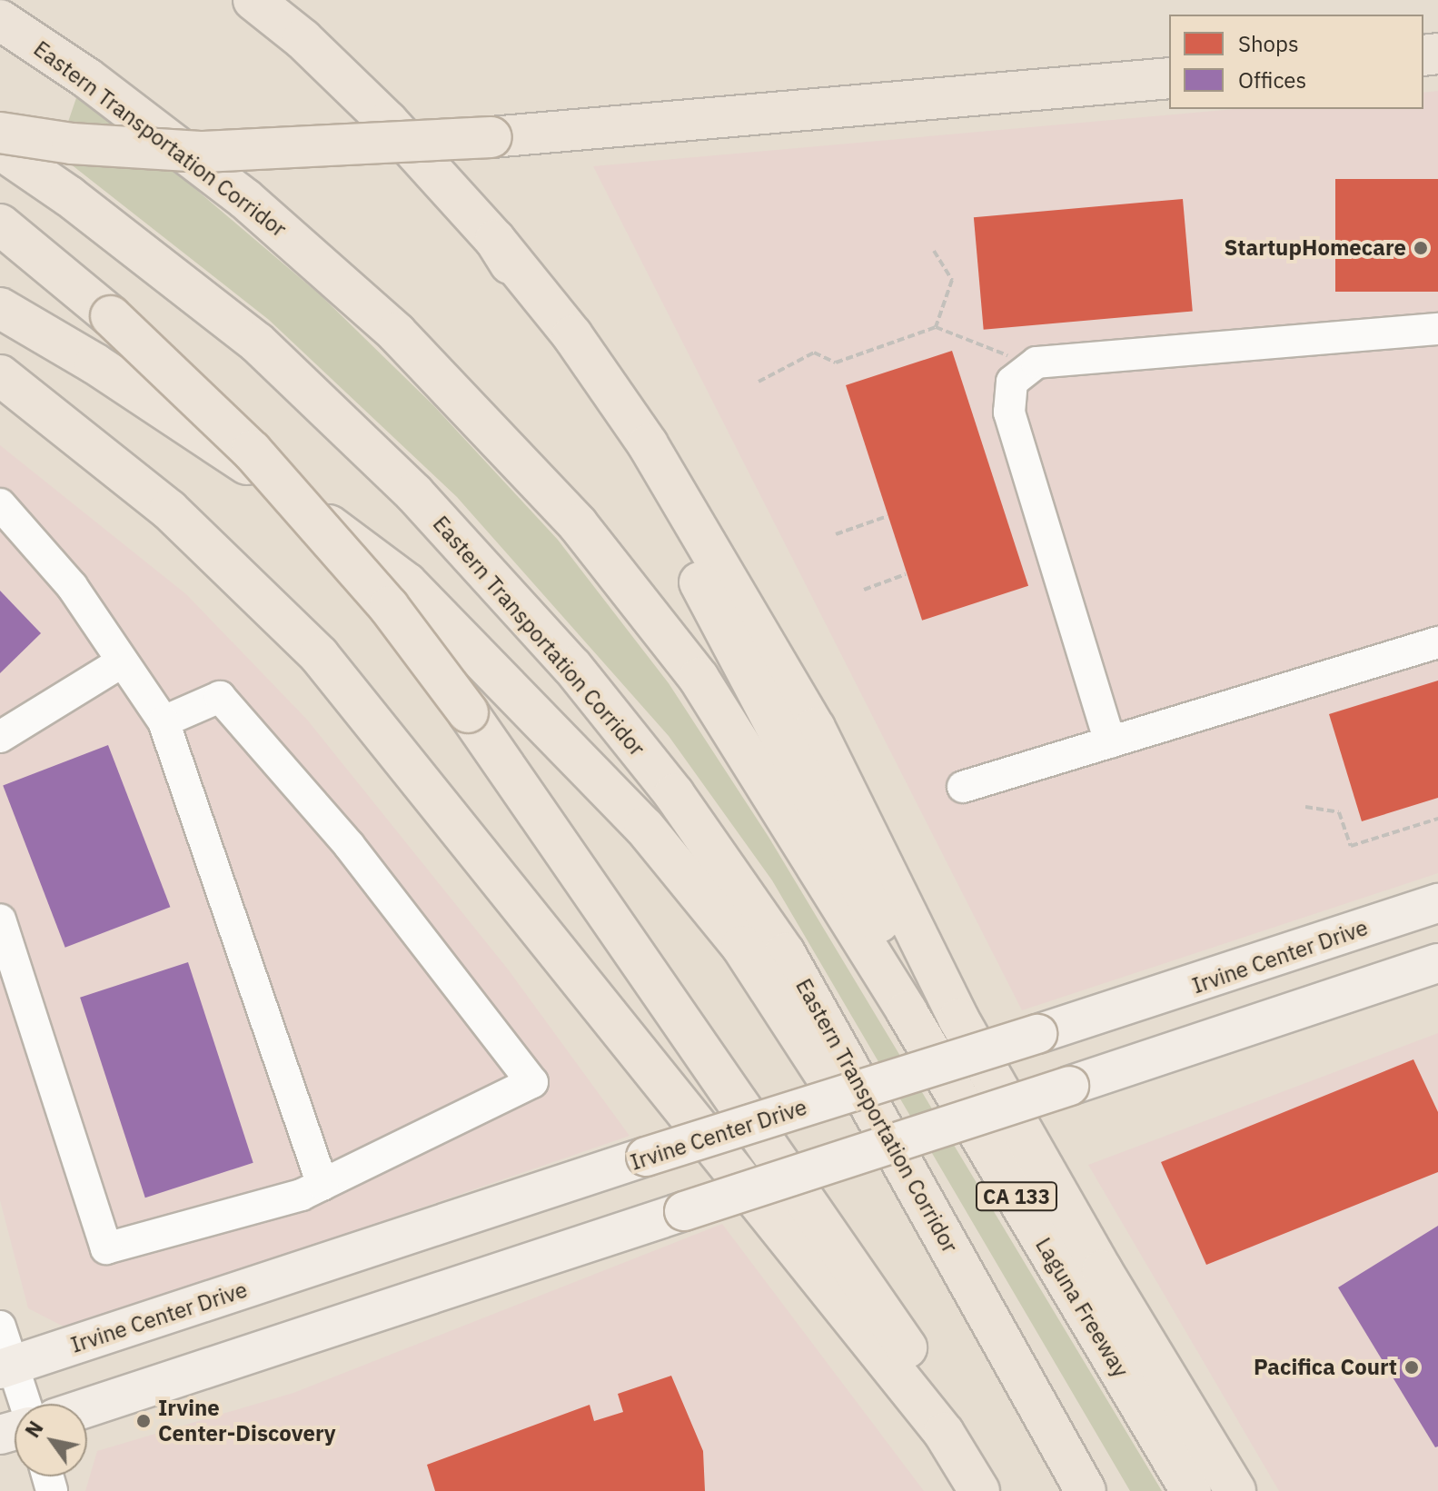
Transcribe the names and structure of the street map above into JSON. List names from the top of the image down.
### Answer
{
  "streets": {
    "highway": ["Eastern Transportation Corridor", "CA 133", "Laguna Freeway"],
    "main road": ["Irvine Center Drive"]
  },
  "crossings": [
    ["Eastern Transportation Corridor", "Laguna Freeway"]
  ],
  "places": ["StartupHomecare", "Pacifica Court", "Irvine Center-Discovery"],
  "legend": ["Shops", "Offices"],
  "north": "top left"
}
